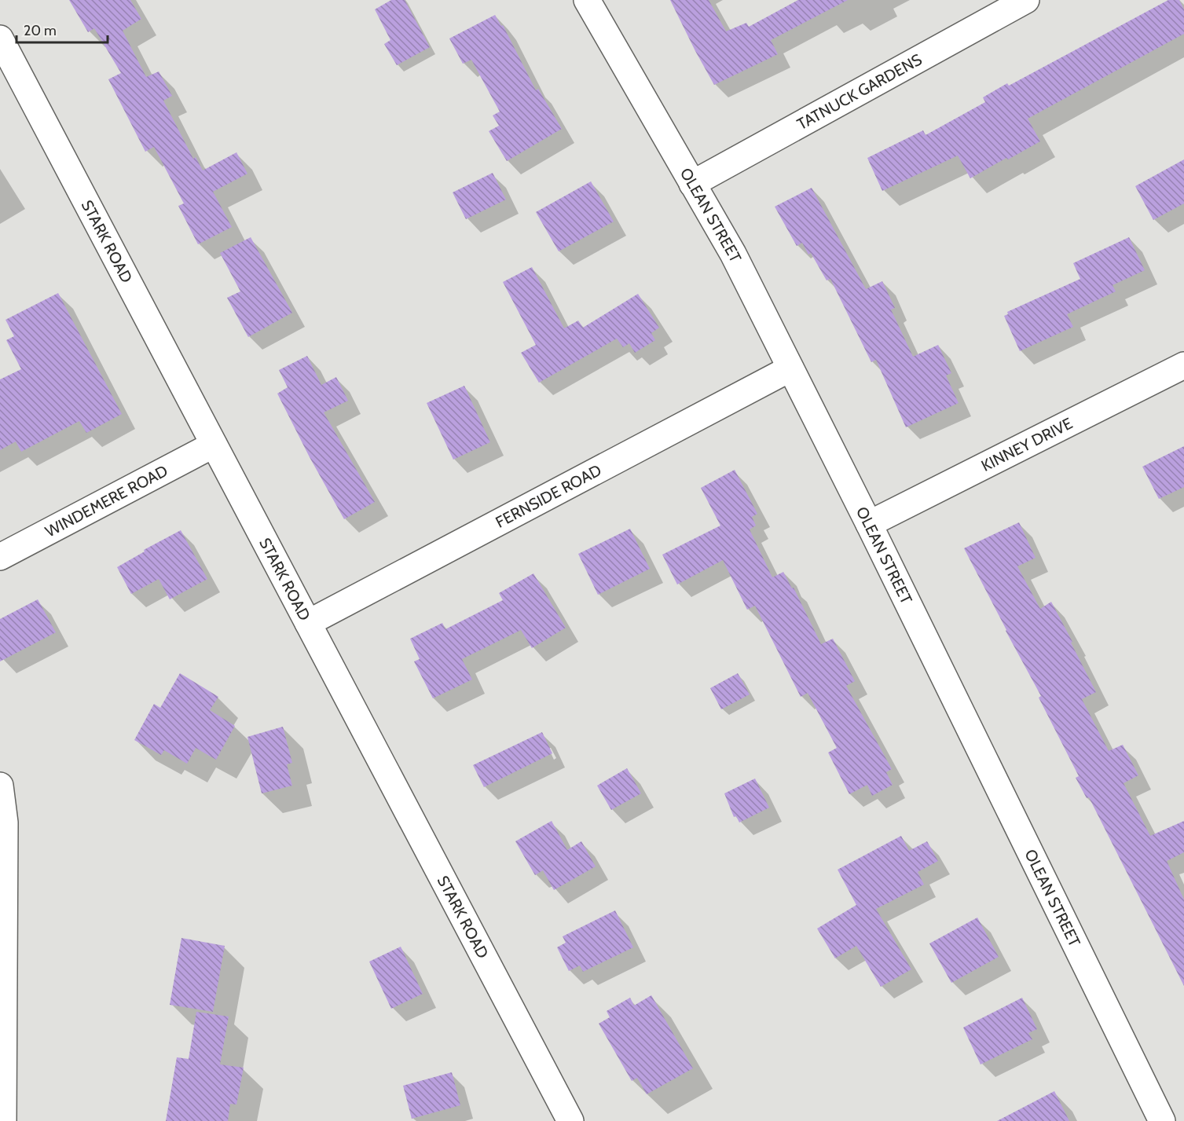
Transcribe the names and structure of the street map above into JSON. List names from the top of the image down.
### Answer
{
  "streets": {
    "street": [
      "TATNUCK GARDENS",
      "OLEAN STREET",
      "STARK ROAD",
      "KINNEY DRIVE",
      "FERNSIDE ROAD",
      "WINDEMERE ROAD"
    ]
  },
  "crossings": [
    ["TATNUCK GARDENS", "OLEAN STREET"],
    ["OLEAN STREET", "KINNEY DRIVE"],
    ["OLEAN STREET", "FERNSIDE ROAD"],
    ["STARK ROAD", "FERNSIDE ROAD"],
    ["STARK ROAD", "WINDEMERE ROAD"]
  ],
  "scale_bar": "20 m"
}
